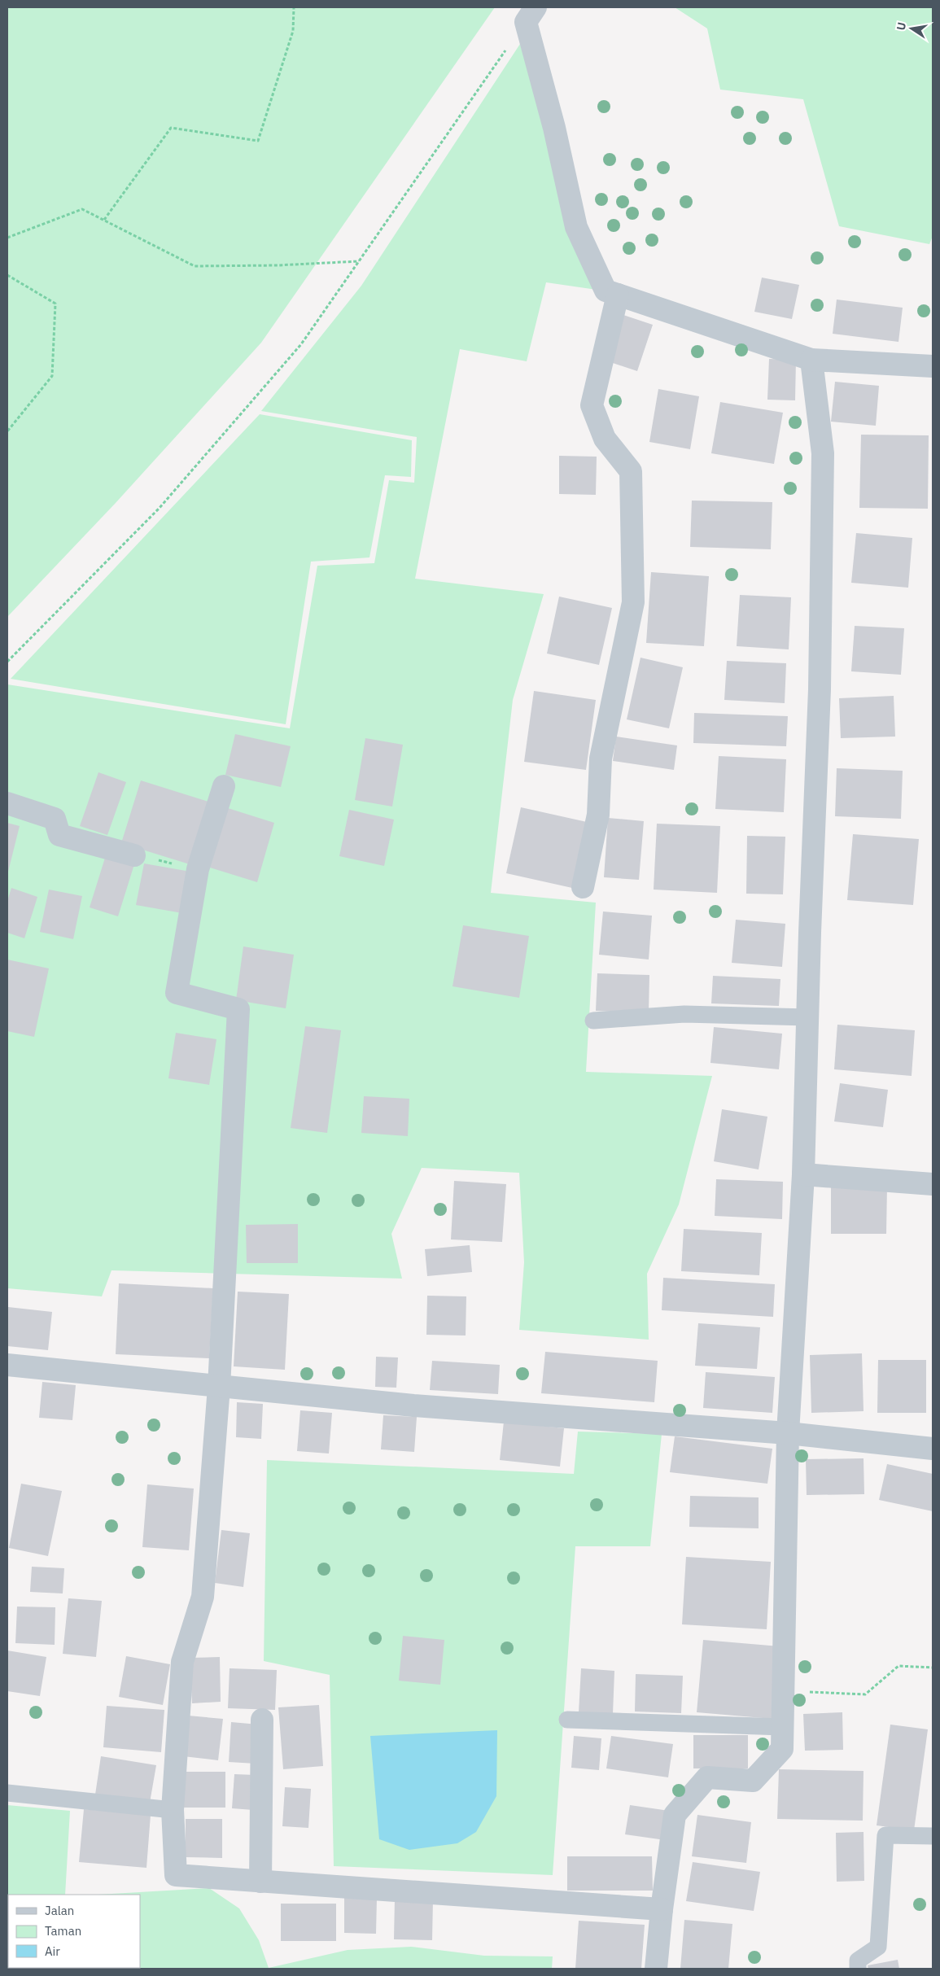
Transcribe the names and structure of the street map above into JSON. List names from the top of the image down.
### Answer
{
  "legend": ["Jalan", "Taman", "Air"],
  "north": "left"
}
